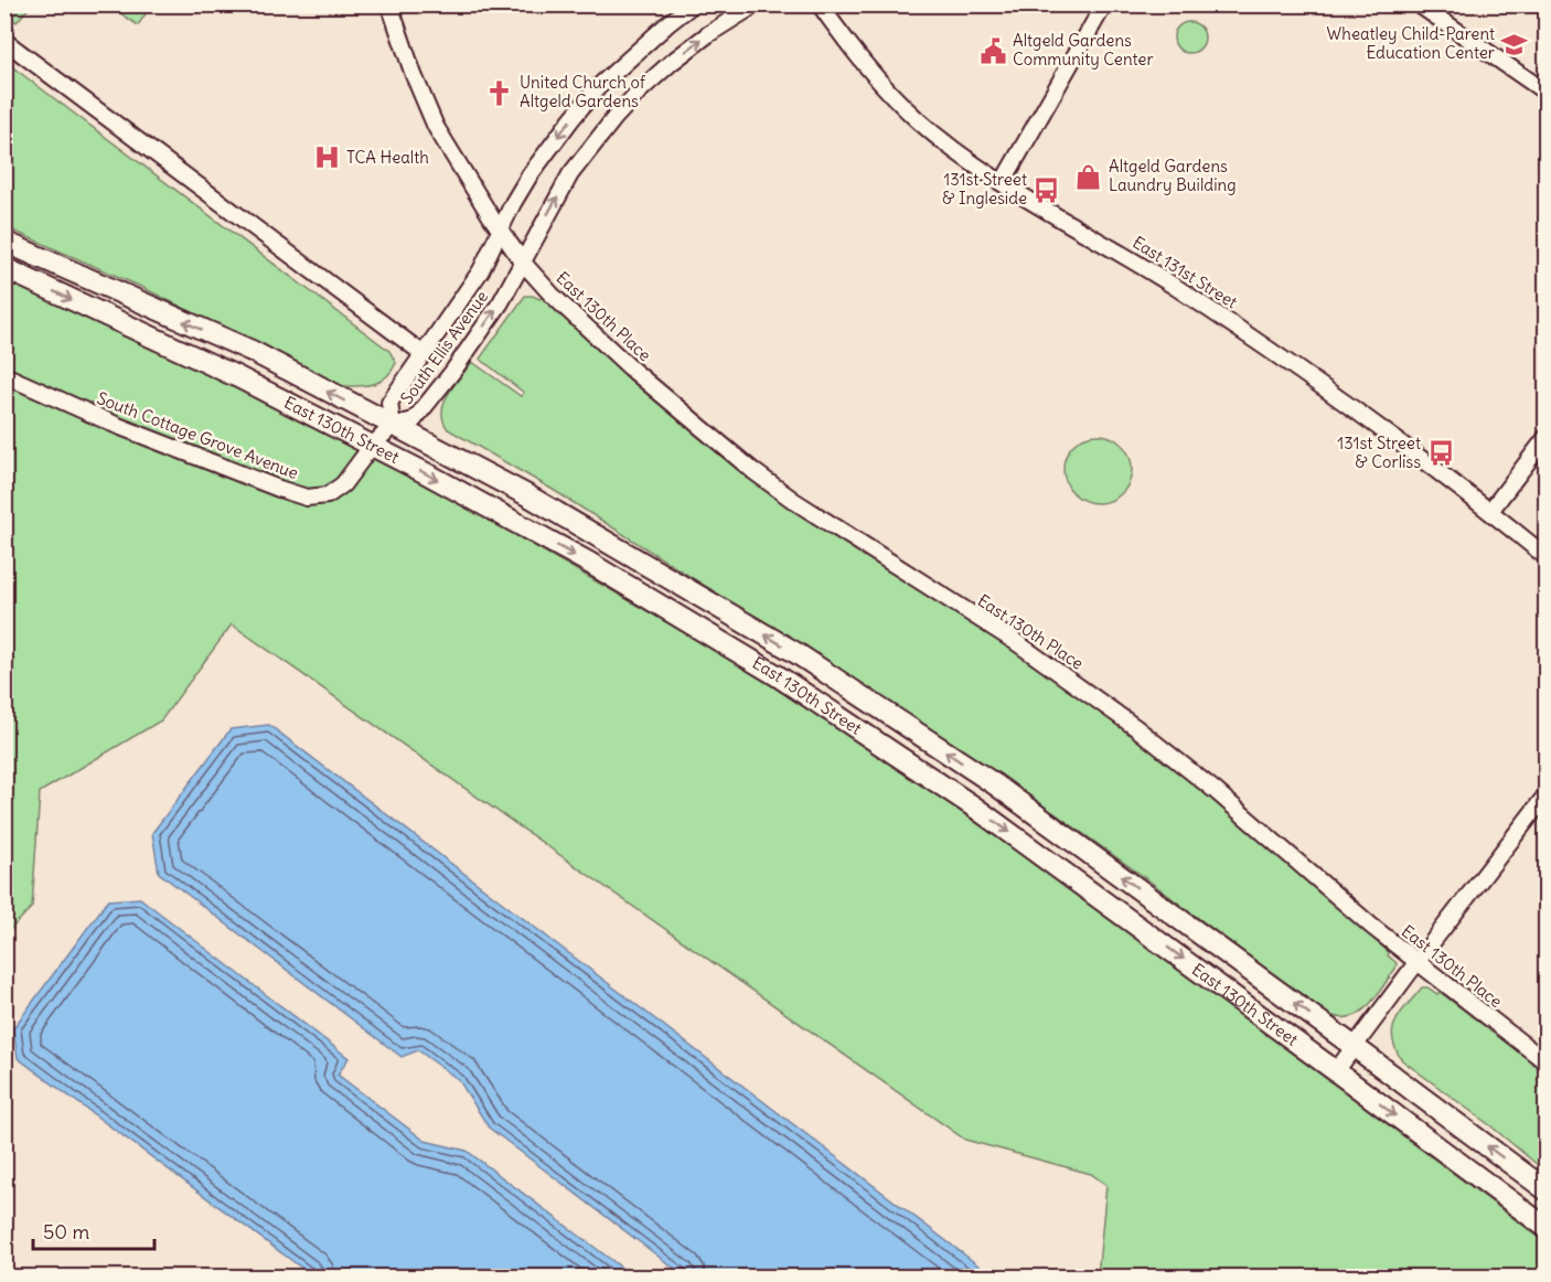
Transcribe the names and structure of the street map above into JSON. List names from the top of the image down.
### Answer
{
  "streets": {
    "main road": ["East 130th Street"],
    "street": [
      "East 131st Street",
      "East 130th Place",
      "South Ellis Avenue",
      "South Cottage Grove Avenue"
    ]
  },
  "crossings": [
    ["East 130th Place", "South Ellis Avenue"],
    ["South Ellis Avenue", "East 130th Street"],
    ["South Ellis Avenue", "South Cottage Grove Avenue"],
    ["East 130th Street", "South Cottage Grove Avenue"]
  ],
  "places": {
    "school or university": ["Wheatley Child-Parent Education Center"],
    "public building": ["Altgeld Gardens Community Center"],
    "church": ["United Church of Altgeld Gardens"],
    "hospital": ["TCA Health"],
    "shop": ["Altgeld Gardens Laundry Building"],
    "bus stop": ["131st Street & Ingleside", "131st Street & Corliss"]
  },
  "scale_bar": "50 m"
}
